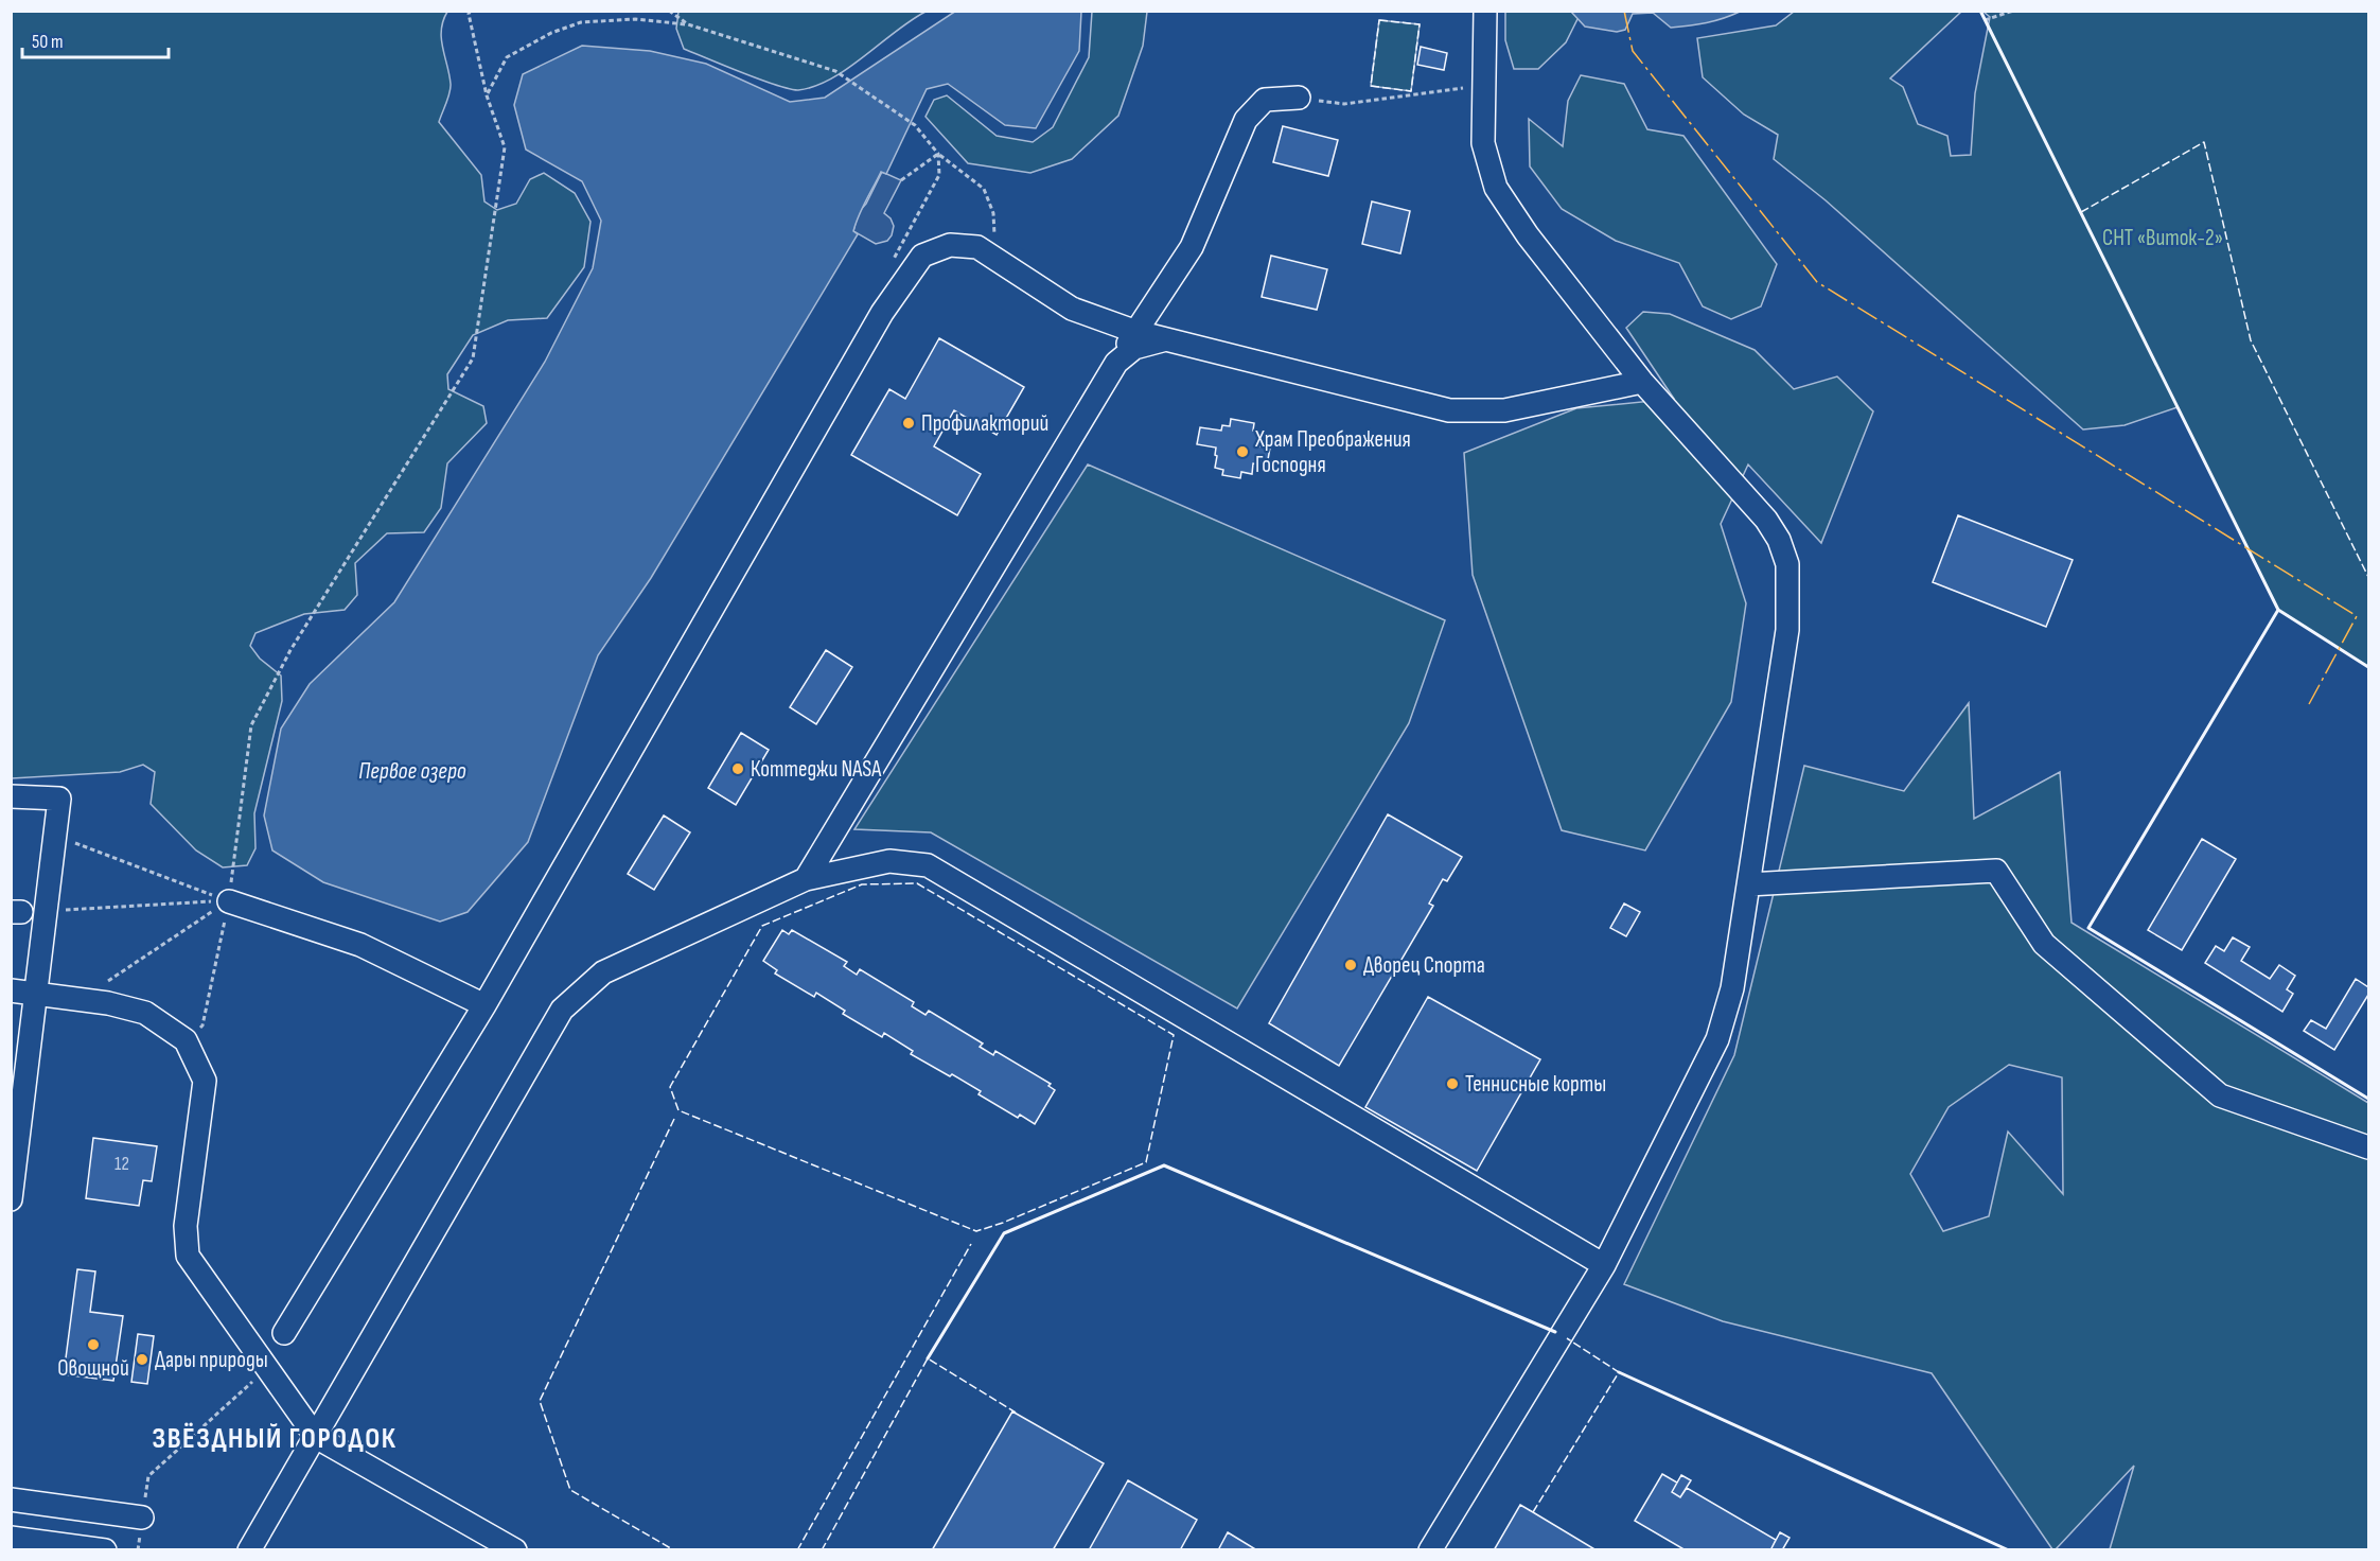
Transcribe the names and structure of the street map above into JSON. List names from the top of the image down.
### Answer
{
  "districts": ["ЗВЁЗДНЫЙ ГОРОДОК"],
  "water": ["Первое озеро"],
  "parks": ["СНТ «Виток-2»"],
  "places": [
    "Профилакторий",
    "Храм Преображения Господня",
    "Коттеджи NASA",
    "Дворец Спорта",
    "Теннисные корты",
    "Овощной",
    "Дары природы"
  ],
  "house_numbers": ["12"],
  "scale_bar": "50 m"
}
